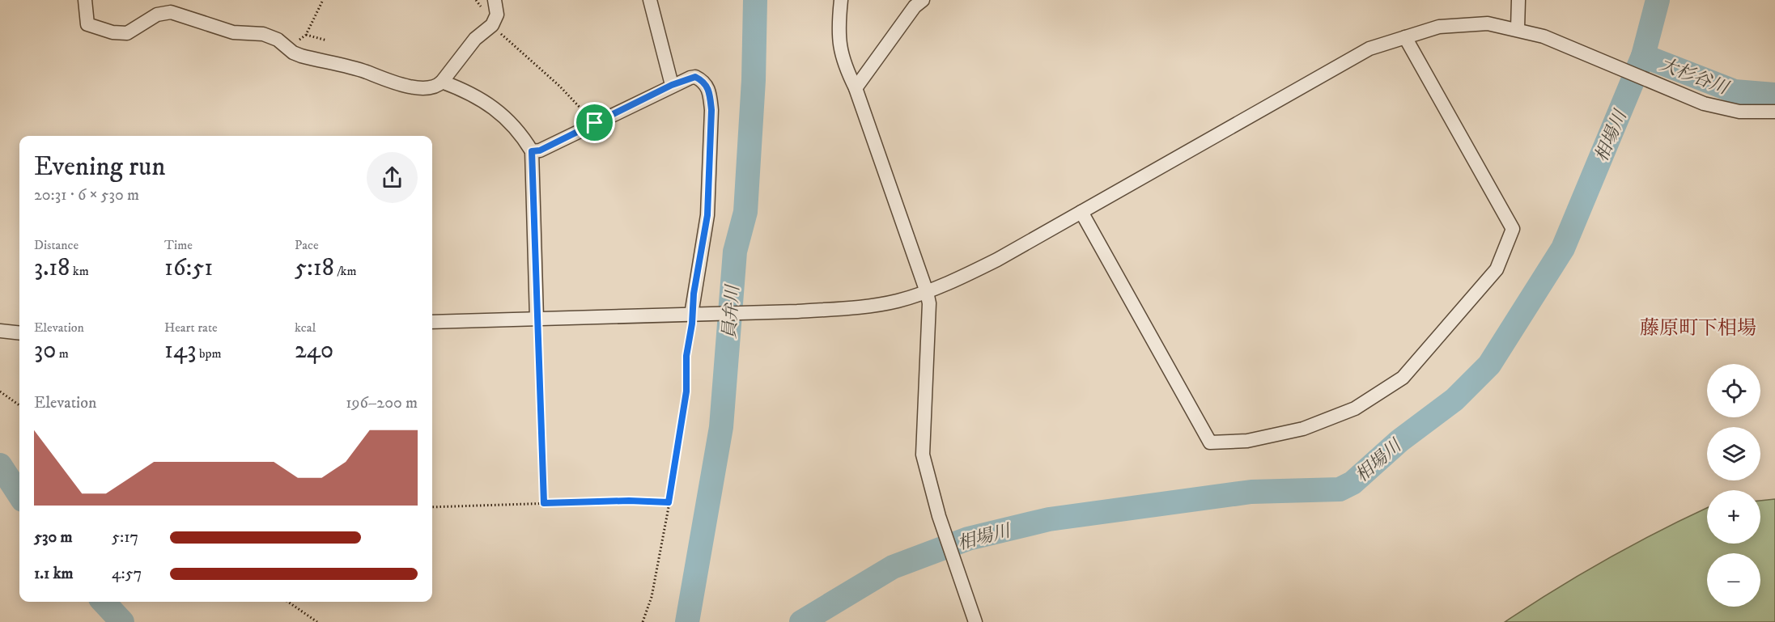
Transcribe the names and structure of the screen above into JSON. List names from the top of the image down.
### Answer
{
  "districts": ["藤原町下相場"],
  "water": ["大杉谷川", "相場川", "員弁川"],
  "page": {
    "heading": ["Evening run", "20:31 · 6 × 530 m"],
    "stats": [
      ["Distance", "3.18 km"],
      ["Time", "16:51"],
      ["Pace", "5:18 /km"],
      ["Elevation", "30 m"],
      ["Heart rate", "143 bpm"],
      ["kcal", "240"]
    ],
    "map_buttons": ["+", "−"],
    "chart": ["Elevation", "196–200 m"],
    "list": [
      {
        "name": "530 m",
        "note": "5:17"
      },
      {
        "name": "1.1 km",
        "note": "4:57"
      }
    ]
  }
}
